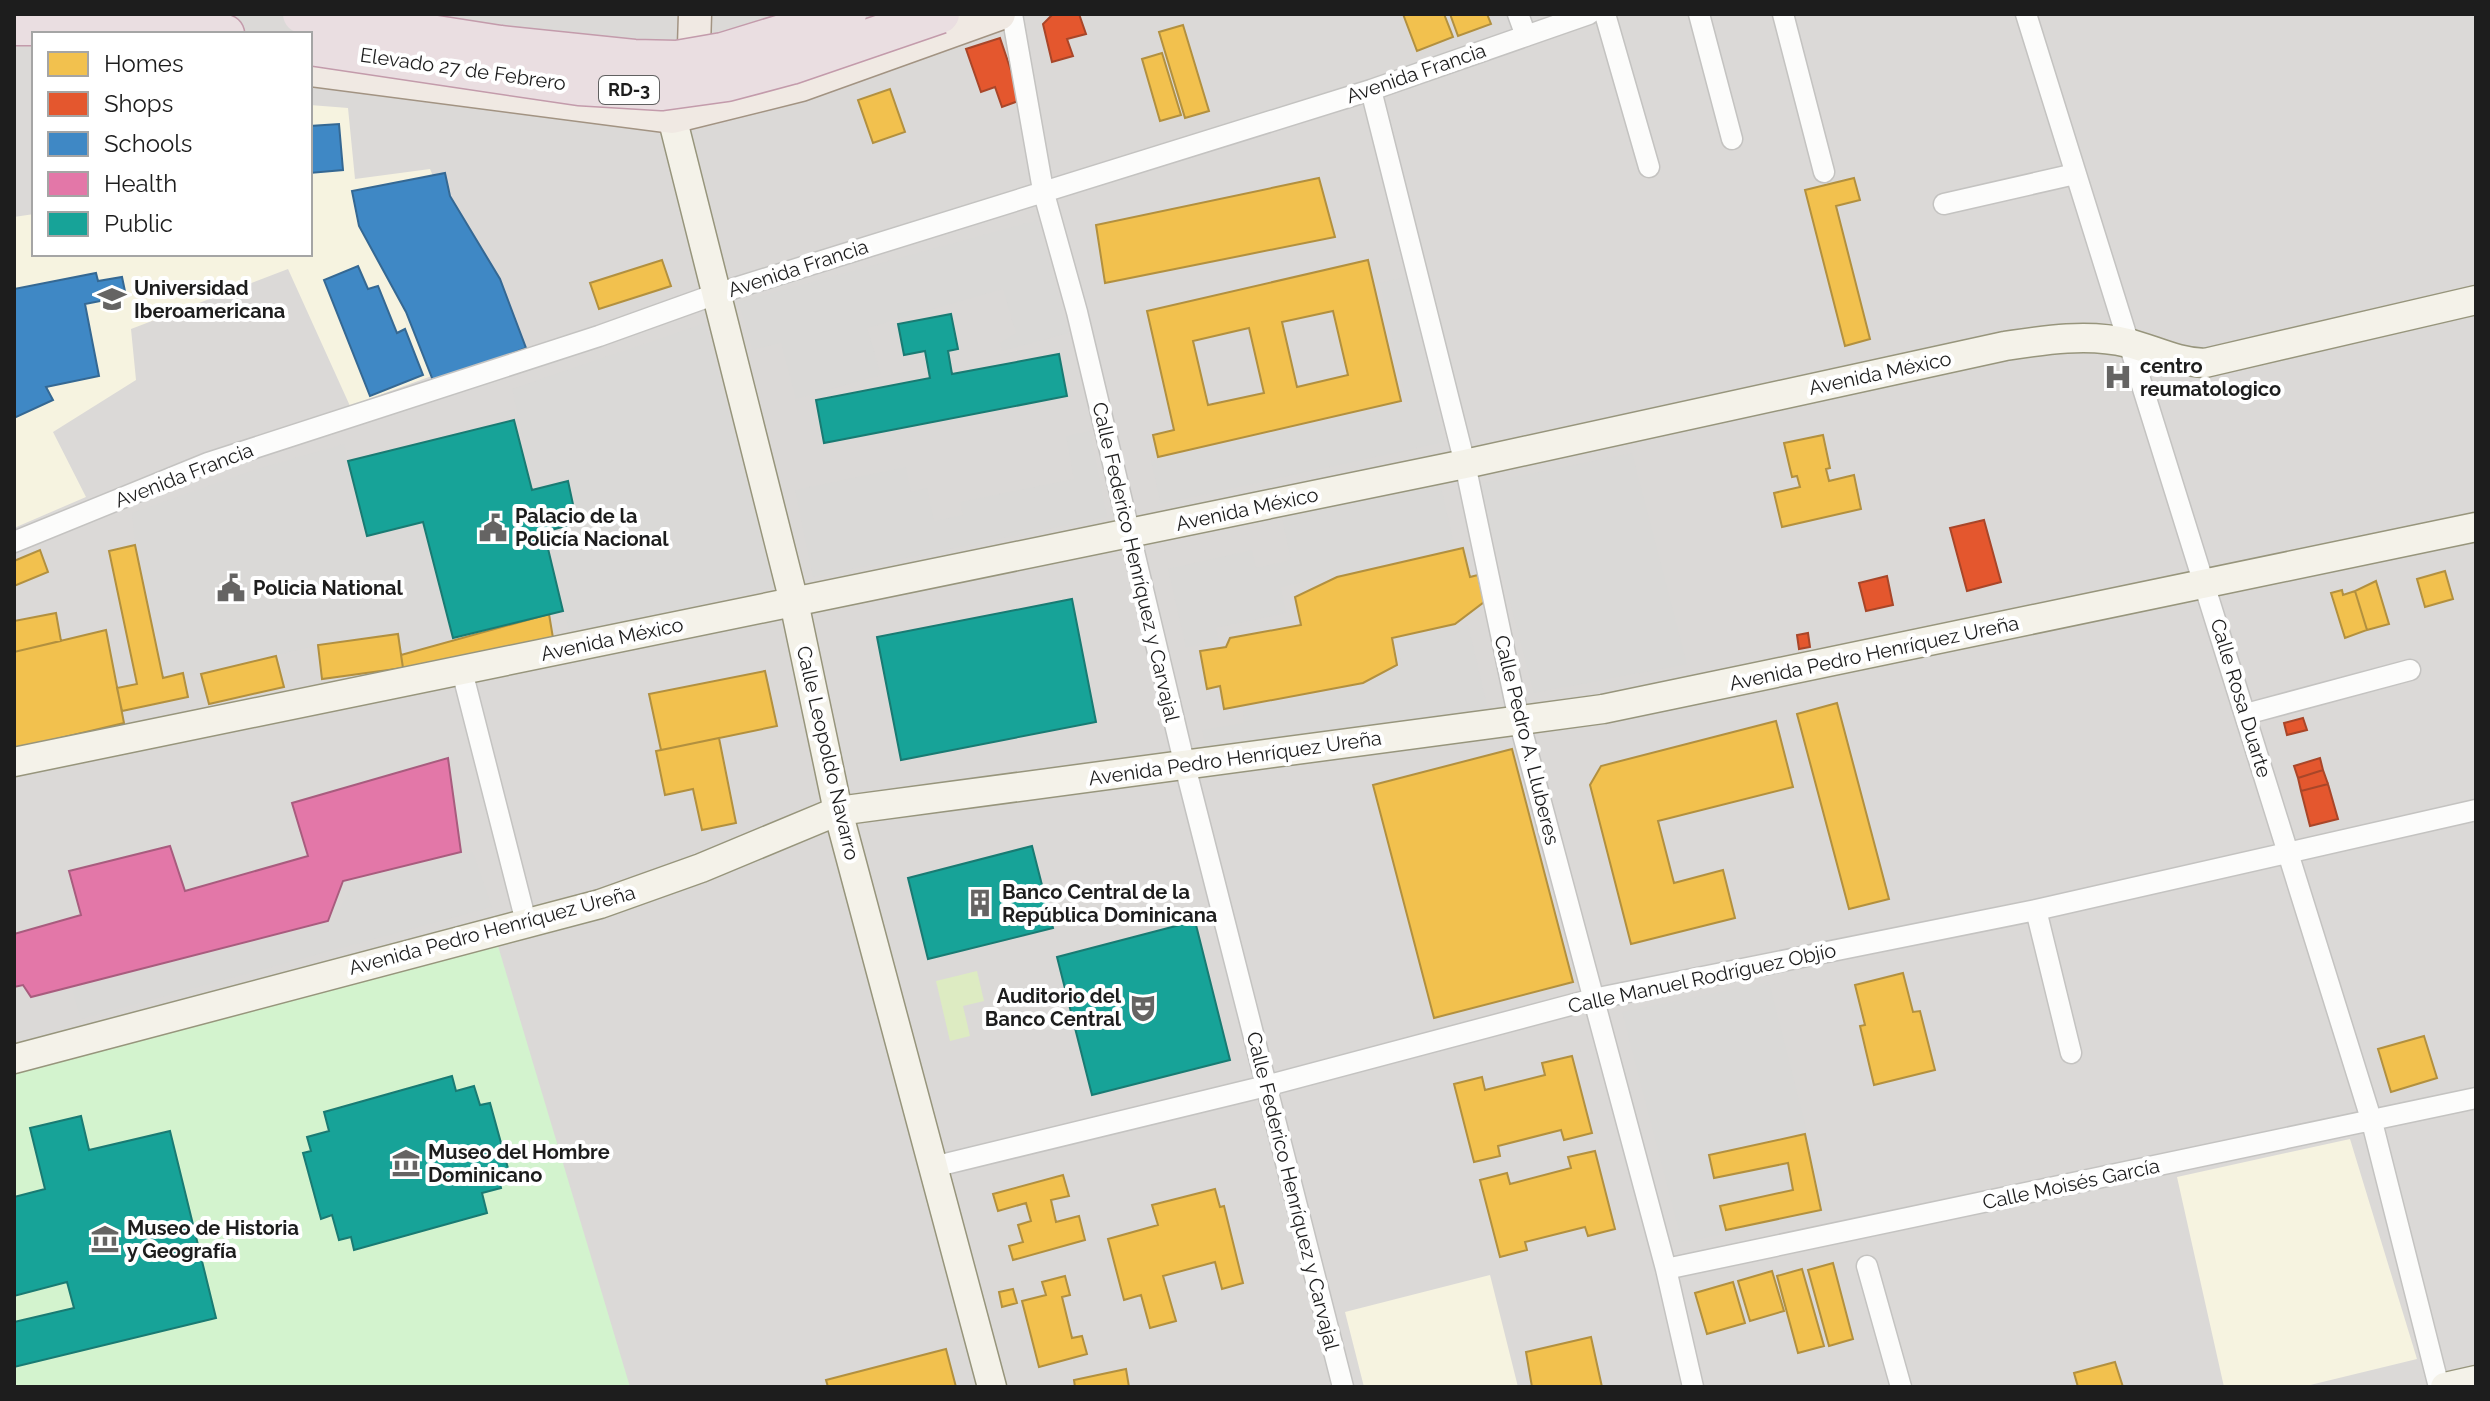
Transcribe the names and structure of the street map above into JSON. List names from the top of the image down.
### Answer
{
  "streets": {
    "highway": ["Elevado 27 de Febrero", "RD-3"],
    "main road": ["Avenida México", "Avenida Pedro Henríquez Ureña", "Calle Leopoldo Navarro"],
    "street": [
      "Avenida Francia",
      "Calle Federico Henríquez y Carvajal",
      "Calle Rosa Duarte",
      "Calle Pedro A. Lluberes",
      "Calle Manuel Rodríguez Objío",
      "Calle Moisés García"
    ]
  },
  "crossings": [
    ["Avenida Francia", "Calle Federico Henríquez y Carvajal"],
    ["Avenida Francia", "Calle Pedro A. Lluberes"],
    ["Avenida Francia", "Calle Leopoldo Navarro"],
    ["RD-3", "Calle Leopoldo Navarro"],
    ["Avenida México", "Calle Federico Henríquez y Carvajal"],
    ["Avenida México", "Calle Rosa Duarte"],
    ["Avenida México", "Calle Pedro A. Lluberes"],
    ["Avenida México", "Calle Leopoldo Navarro"],
    ["Calle Federico Henríquez y Carvajal", "Avenida Pedro Henríquez Ureña"],
    ["Calle Federico Henríquez y Carvajal", "Calle Manuel Rodríguez Objío"],
    ["Avenida Pedro Henríquez Ureña", "Calle Rosa Duarte"],
    ["Avenida Pedro Henríquez Ureña", "Calle Pedro A. Lluberes"],
    ["Avenida Pedro Henríquez Ureña", "Calle Leopoldo Navarro"],
    ["Calle Rosa Duarte", "Calle Manuel Rodríguez Objío"],
    ["Calle Rosa Duarte", "Calle Moisés García"],
    ["Calle Pedro A. Lluberes", "Calle Manuel Rodríguez Objío"],
    ["Calle Pedro A. Lluberes", "Calle Moisés García"],
    ["Calle Leopoldo Navarro", "Calle Manuel Rodríguez Objío"]
  ],
  "places": {
    "school or university": ["Universidad Iberoamericana"],
    "hospital": ["centro reumatologico"],
    "public building": ["Palacio de la Policía Nacional", "Policia National"],
    "building": ["Banco Central de la República Dominicana"],
    "theatre": ["Auditorio del Banco Central"],
    "museum": ["Museo del Hombre Dominicano", "Museo de Historia y Geografía"]
  },
  "legend": [
    "Homes",
    "Shops",
    "Schools",
    "Health",
    "Public"
  ]
}
